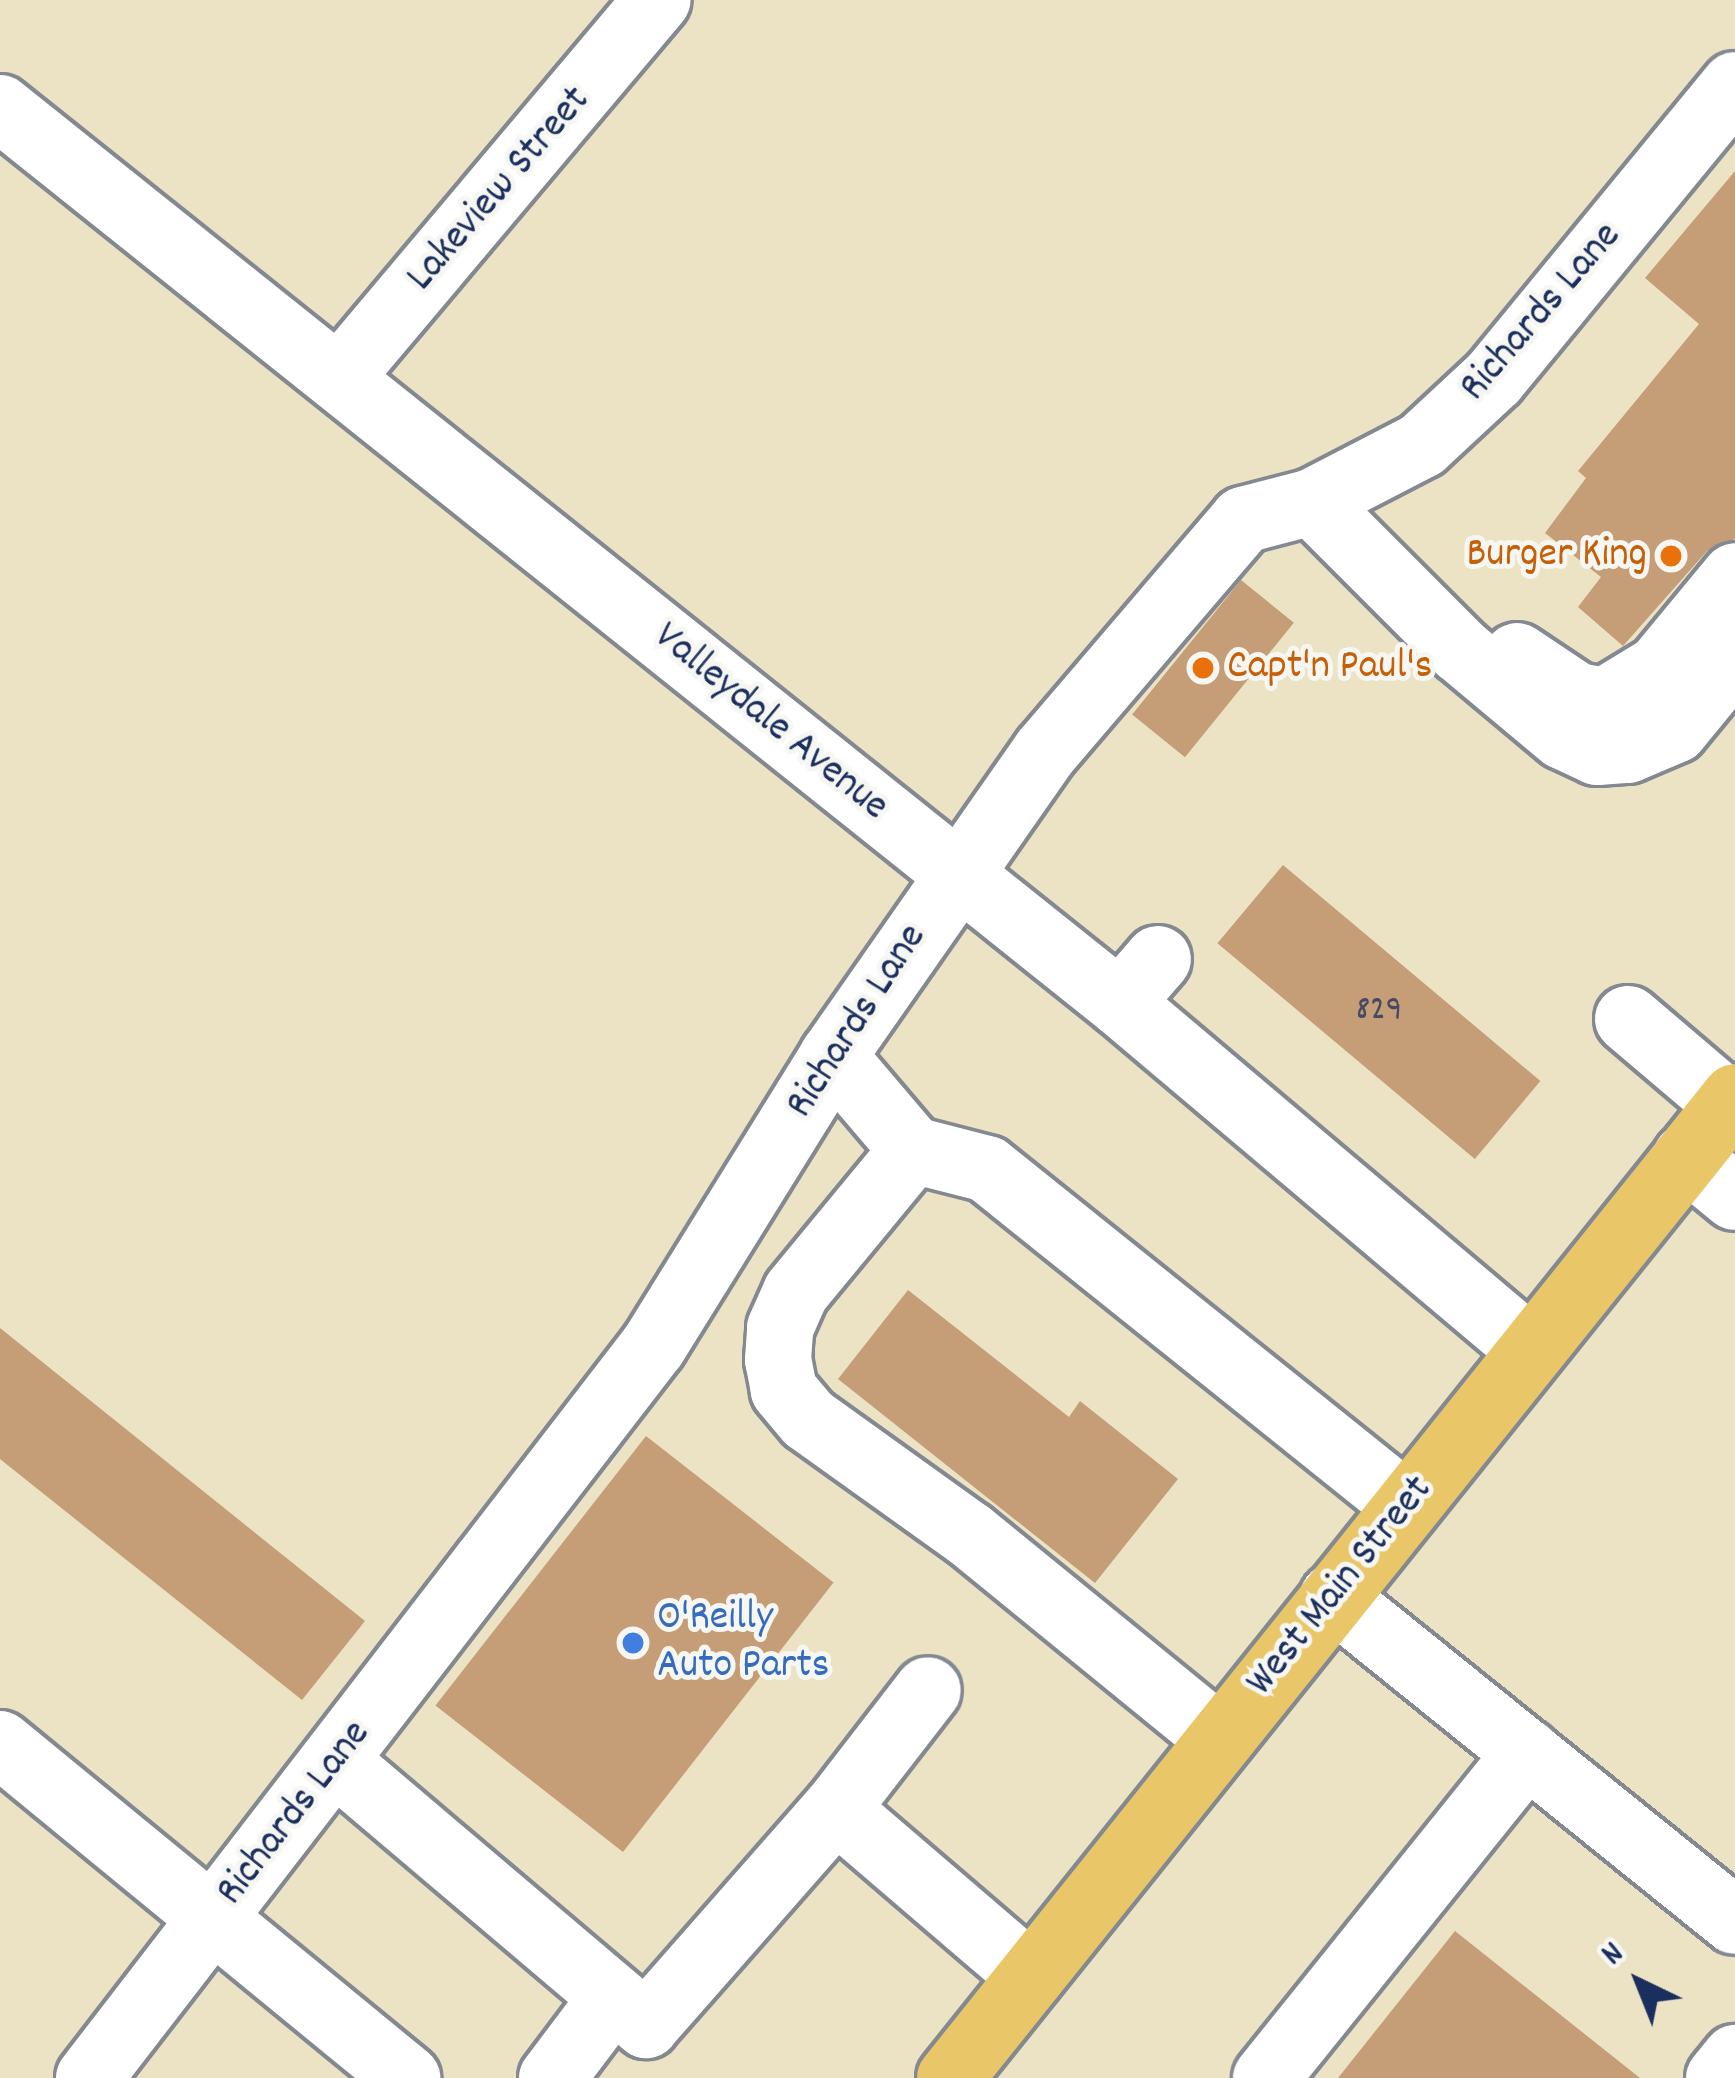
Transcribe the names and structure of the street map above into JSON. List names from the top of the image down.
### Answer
{
  "streets": {
    "main road": ["West Main Street"],
    "street": ["Lakeview Street", "Richards Lane", "Valleydale Avenue"]
  },
  "crossings": [
    ["Lakeview Street", "Valleydale Avenue"],
    ["Richards Lane", "Valleydale Avenue"],
    ["Valleydale Avenue", "West Main Street"]
  ],
  "places": ["Burger King", "Capt'n Paul's", "O'Reilly Auto Parts"],
  "house_numbers": ["829"],
  "north": "top left"
}
